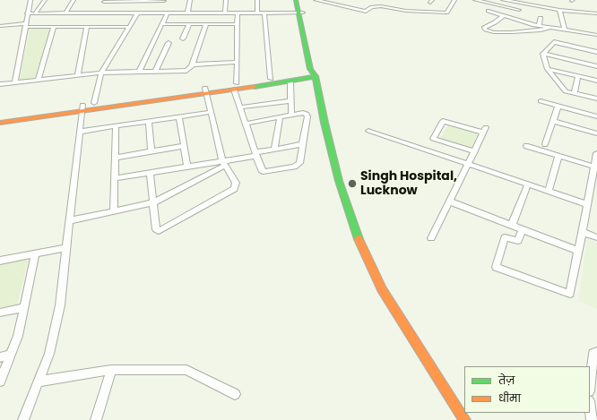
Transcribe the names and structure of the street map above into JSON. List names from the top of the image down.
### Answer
{
  "places": ["Singh Hospital, Lucknow"],
  "legend": ["तेज़", "धीमा"]
}
